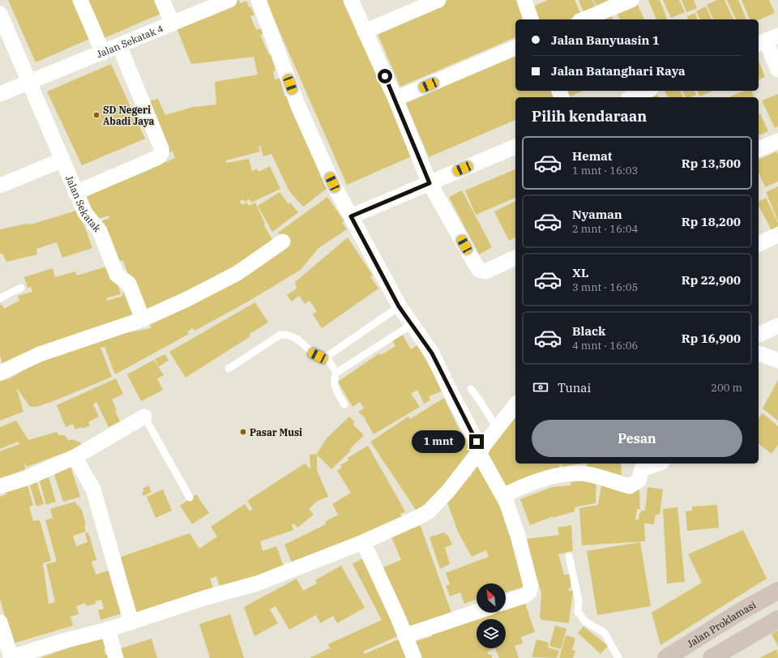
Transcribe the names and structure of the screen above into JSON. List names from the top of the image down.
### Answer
{
  "streets": {
    "street": ["Jalan Sekatak 4", "Jalan Sekatak", "Jalan Proklamasi"]
  },
  "crossings": [
    ["Jalan Sekatak 4", "Jalan Sekatak"]
  ],
  "places": ["SD Negeri Abadi Jaya", "Pasar Musi"],
  "north": "top left",
  "page": {
    "banner": ["Jalan Banyuasin 1", "Jalan Batanghari Raya"],
    "heading": "Pilih kendaraan",
    "list": [
      {
        "name": "Hemat",
        "note": "1 mnt · 16:03",
        "value": "Rp 13,500"
      },
      {
        "name": "Nyaman",
        "note": "2 mnt · 16:04",
        "value": "Rp 18,200"
      },
      {
        "name": "XL",
        "note": "3 mnt · 16:05",
        "value": "Rp 22,900"
      },
      {
        "name": "Black",
        "note": "4 mnt · 16:06",
        "value": "Rp 16,900"
      }
    ],
    "pay": ["Tunai", "200 m"],
    "buttons": "Pesan",
    "bubble": "1 mnt"
  }
}
